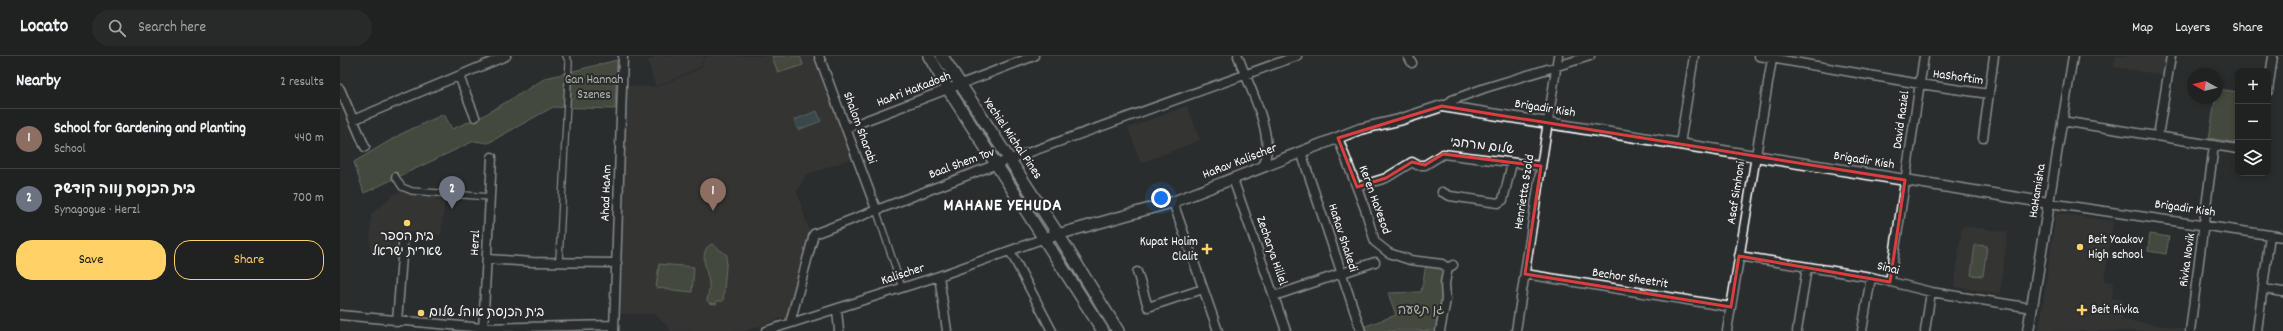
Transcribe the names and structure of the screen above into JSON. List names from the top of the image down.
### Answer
{
  "streets": {
    "main road": ["Yechiel Michal Pines"],
    "street": [
      "HaShoftim",
      "HaAri HaKadosh",
      "Brigadir Kish",
      "David Raziel",
      "Shalom Sharabi",
      "שלום מרחבי",
      "HaRav Kalischer",
      "Baal Shem Tov",
      "HaHamisha",
      "Henrietta Szold",
      "Ahad HaAm",
      "Asaf Simhoni",
      "Keren HaYesod",
      "HaRav Shakedi",
      "Herzl",
      "Zecharya Hillel",
      "Rivka Novik",
      "Sinai",
      "Kalischer",
      "Bechor Sheetrit"
    ]
  },
  "crossings": [
    ["HaShoftim", "David Raziel"],
    ["HaShoftim", "Asaf Simhoni"],
    ["HaAri HaKadosh", "Shalom Sharabi"],
    ["HaAri HaKadosh", "Yechiel Michal Pines"],
    ["Brigadir Kish", "David Raziel"],
    ["Brigadir Kish", "HaRav Kalischer"],
    ["Brigadir Kish", "HaHamisha"],
    ["Brigadir Kish", "Henrietta Szold"],
    ["Brigadir Kish", "Asaf Simhoni"],
    ["Brigadir Kish", "Rivka Novik"],
    ["David Raziel", "Sinai"],
    ["Shalom Sharabi", "Baal Shem Tov"],
    ["Yechiel Michal Pines", "HaRav Kalischer"],
    ["Yechiel Michal Pines", "Baal Shem Tov"],
    ["Yechiel Michal Pines", "Kalischer"],
    ["שלום מרחבי", "Henrietta Szold"],
    ["שלום מרחבי", "Keren HaYesod"],
    ["HaRav Kalischer", "Keren HaYesod"],
    ["HaRav Kalischer", "HaRav Shakedi"],
    ["HaRav Kalischer", "Zecharya Hillel"],
    ["HaRav Kalischer", "Kalischer"],
    ["Baal Shem Tov", "Kalischer"],
    ["HaHamisha", "Sinai"],
    ["Henrietta Szold", "Bechor Sheetrit"],
    ["Asaf Simhoni", "Sinai"],
    ["Asaf Simhoni", "Bechor Sheetrit"]
  ],
  "districts": ["MAHANE YEHUDA"],
  "parks": ["Gan Hannah Szenes", "גן תשעה"],
  "places": {
    "other": ["בית הספר שארית ישראל", "Beit Yaakov High school", "בית הכנסת אוהל שלום"],
    "health": ["Kupat Holim Clalit", "Beit Rivka"]
  },
  "north": "left",
  "page": {
    "header": "Locato",
    "search": "Search here",
    "nav": ["Map", "Layers", "Share"],
    "heading": ["Nearby", "2 results"],
    "map_buttons": ["+", "−"],
    "list": [
      {
        "mark": "1",
        "name": "School for Gardening and Planting",
        "note": "School",
        "value": "440 m"
      },
      {
        "mark": "2",
        "name": "בית הכנסת נווה קודשך",
        "note": "Synagogue · Herzl",
        "value": "700 m"
      }
    ],
    "pins": ["2", "1"],
    "buttons": ["Save", "Share"]
  }
}
